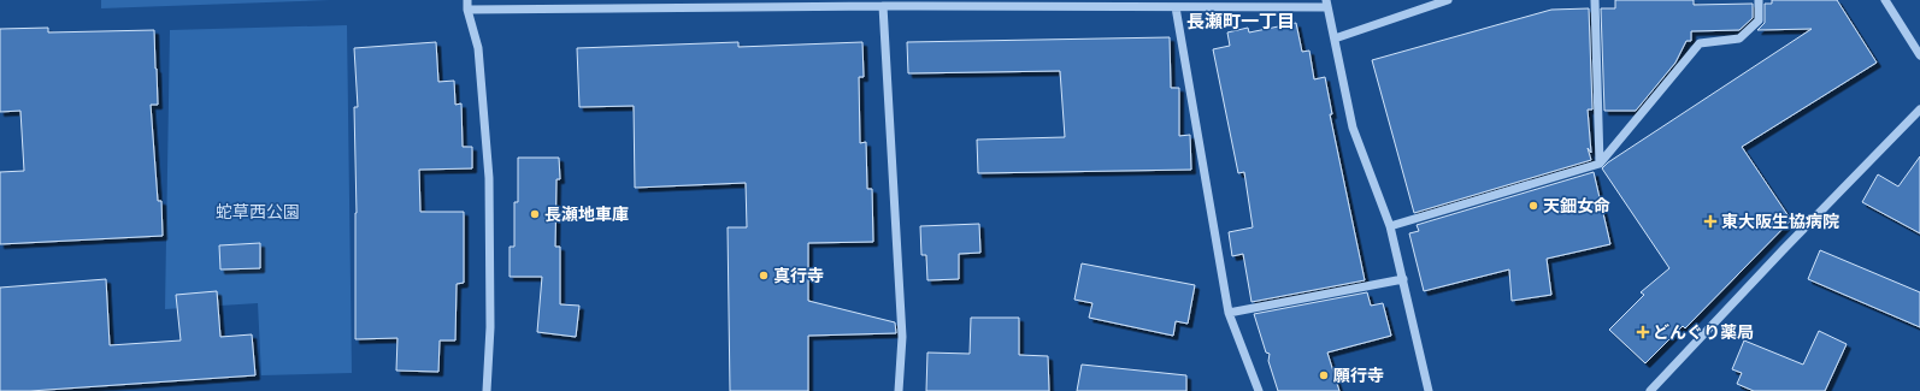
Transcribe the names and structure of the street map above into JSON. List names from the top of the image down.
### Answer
{
  "districts": ["長瀬町一丁目"],
  "parks": ["蛇草西公園"],
  "places": {
    "other": [
      "天鈿女命",
      "長瀬地車庫",
      "真行寺",
      "願行寺"
    ],
    "health": ["東大阪生協病院", "どんぐり薬局"]
  }
}
